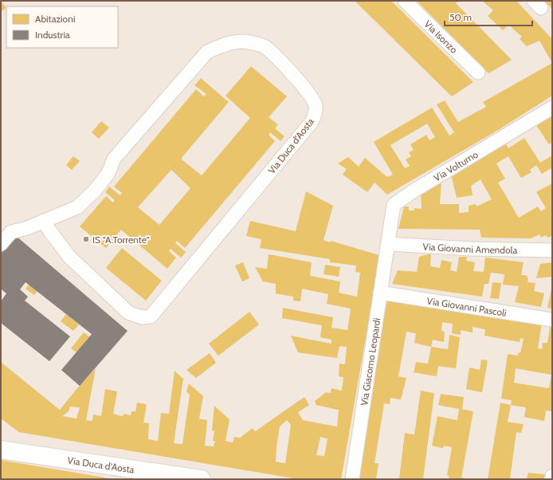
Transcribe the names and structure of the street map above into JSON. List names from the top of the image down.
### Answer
{
  "streets": {
    "street": [
      "Via Isonzo",
      "Via Duca d'Aosta",
      "Via Volturno",
      "Via Giovanni Amendola",
      "Via Giovanni Pascoli",
      "Via Giacomo Leopardi"
    ]
  },
  "crossings": [
    ["Via Volturno", "Via Giovanni Amendola"],
    ["Via Volturno", "Via Giacomo Leopardi"],
    ["Via Giovanni Amendola", "Via Giacomo Leopardi"],
    ["Via Giovanni Pascoli", "Via Giacomo Leopardi"]
  ],
  "places": ["IS \"A.Torrente\""],
  "legend": ["Abitazioni", "Industria"],
  "scale_bar": "50 m"
}
